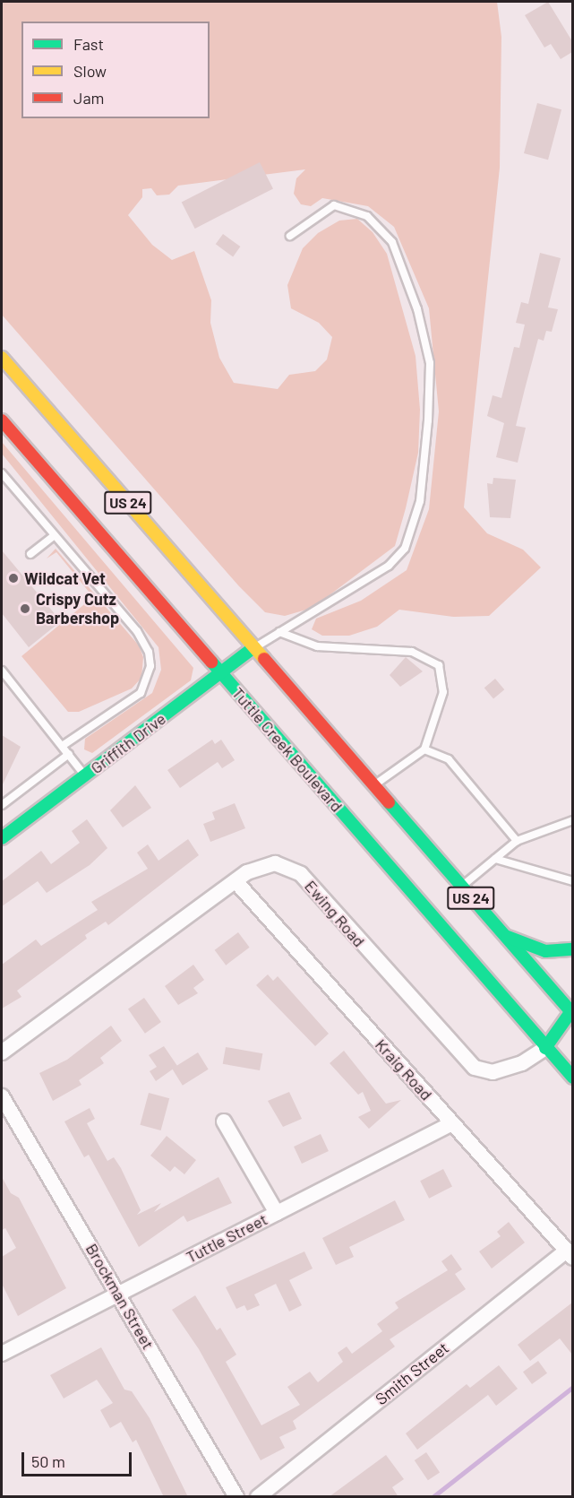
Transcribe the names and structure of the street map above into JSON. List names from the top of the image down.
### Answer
{
  "streets": {
    "main road": ["US 24", "Griffith Drive", "Tuttle Creek Boulevard"],
    "street": [
      "Ewing Road",
      "Kraig Road",
      "Tuttle Street",
      "Brockman Street",
      "Smith Street"
    ]
  },
  "crossings": [
    ["US 24", "Griffith Drive"],
    ["Griffith Drive", "Tuttle Creek Boulevard"],
    ["Tuttle Creek Boulevard", "Ewing Road"],
    ["Ewing Road", "Kraig Road"],
    ["Kraig Road", "Tuttle Street"],
    ["Kraig Road", "Smith Street"],
    ["Tuttle Street", "Brockman Street"]
  ],
  "places": ["Wildcat Vet", "Crispy Cutz Barbershop"],
  "legend": ["Fast", "Slow", "Jam"],
  "scale_bar": "50 m"
}
